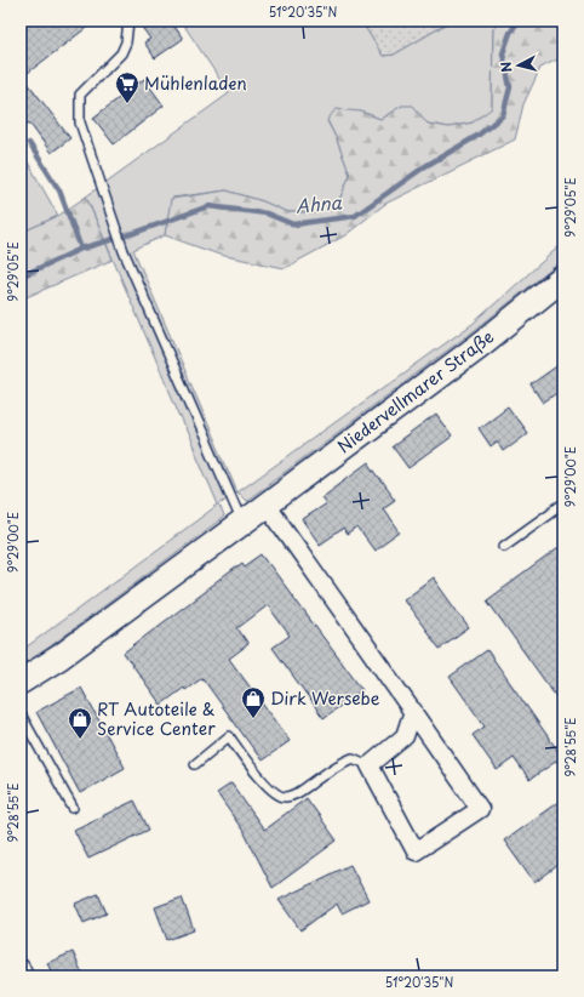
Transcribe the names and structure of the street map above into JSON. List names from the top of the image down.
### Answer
{
  "streets": {
    "main road": ["Niedervellmarer Straße"]
  },
  "water": ["Ahna"],
  "places": {
    "supermarket": ["Mühlenladen"],
    "shop": ["Dirk Wersebe", "RT Autoteile & Service Center"]
  },
  "north": "left",
  "coordinates": [
    "51°20'35\"N",
    "9°29'05\"E",
    "9°29'00\"E",
    "9°28'55\"E"
  ]
}
